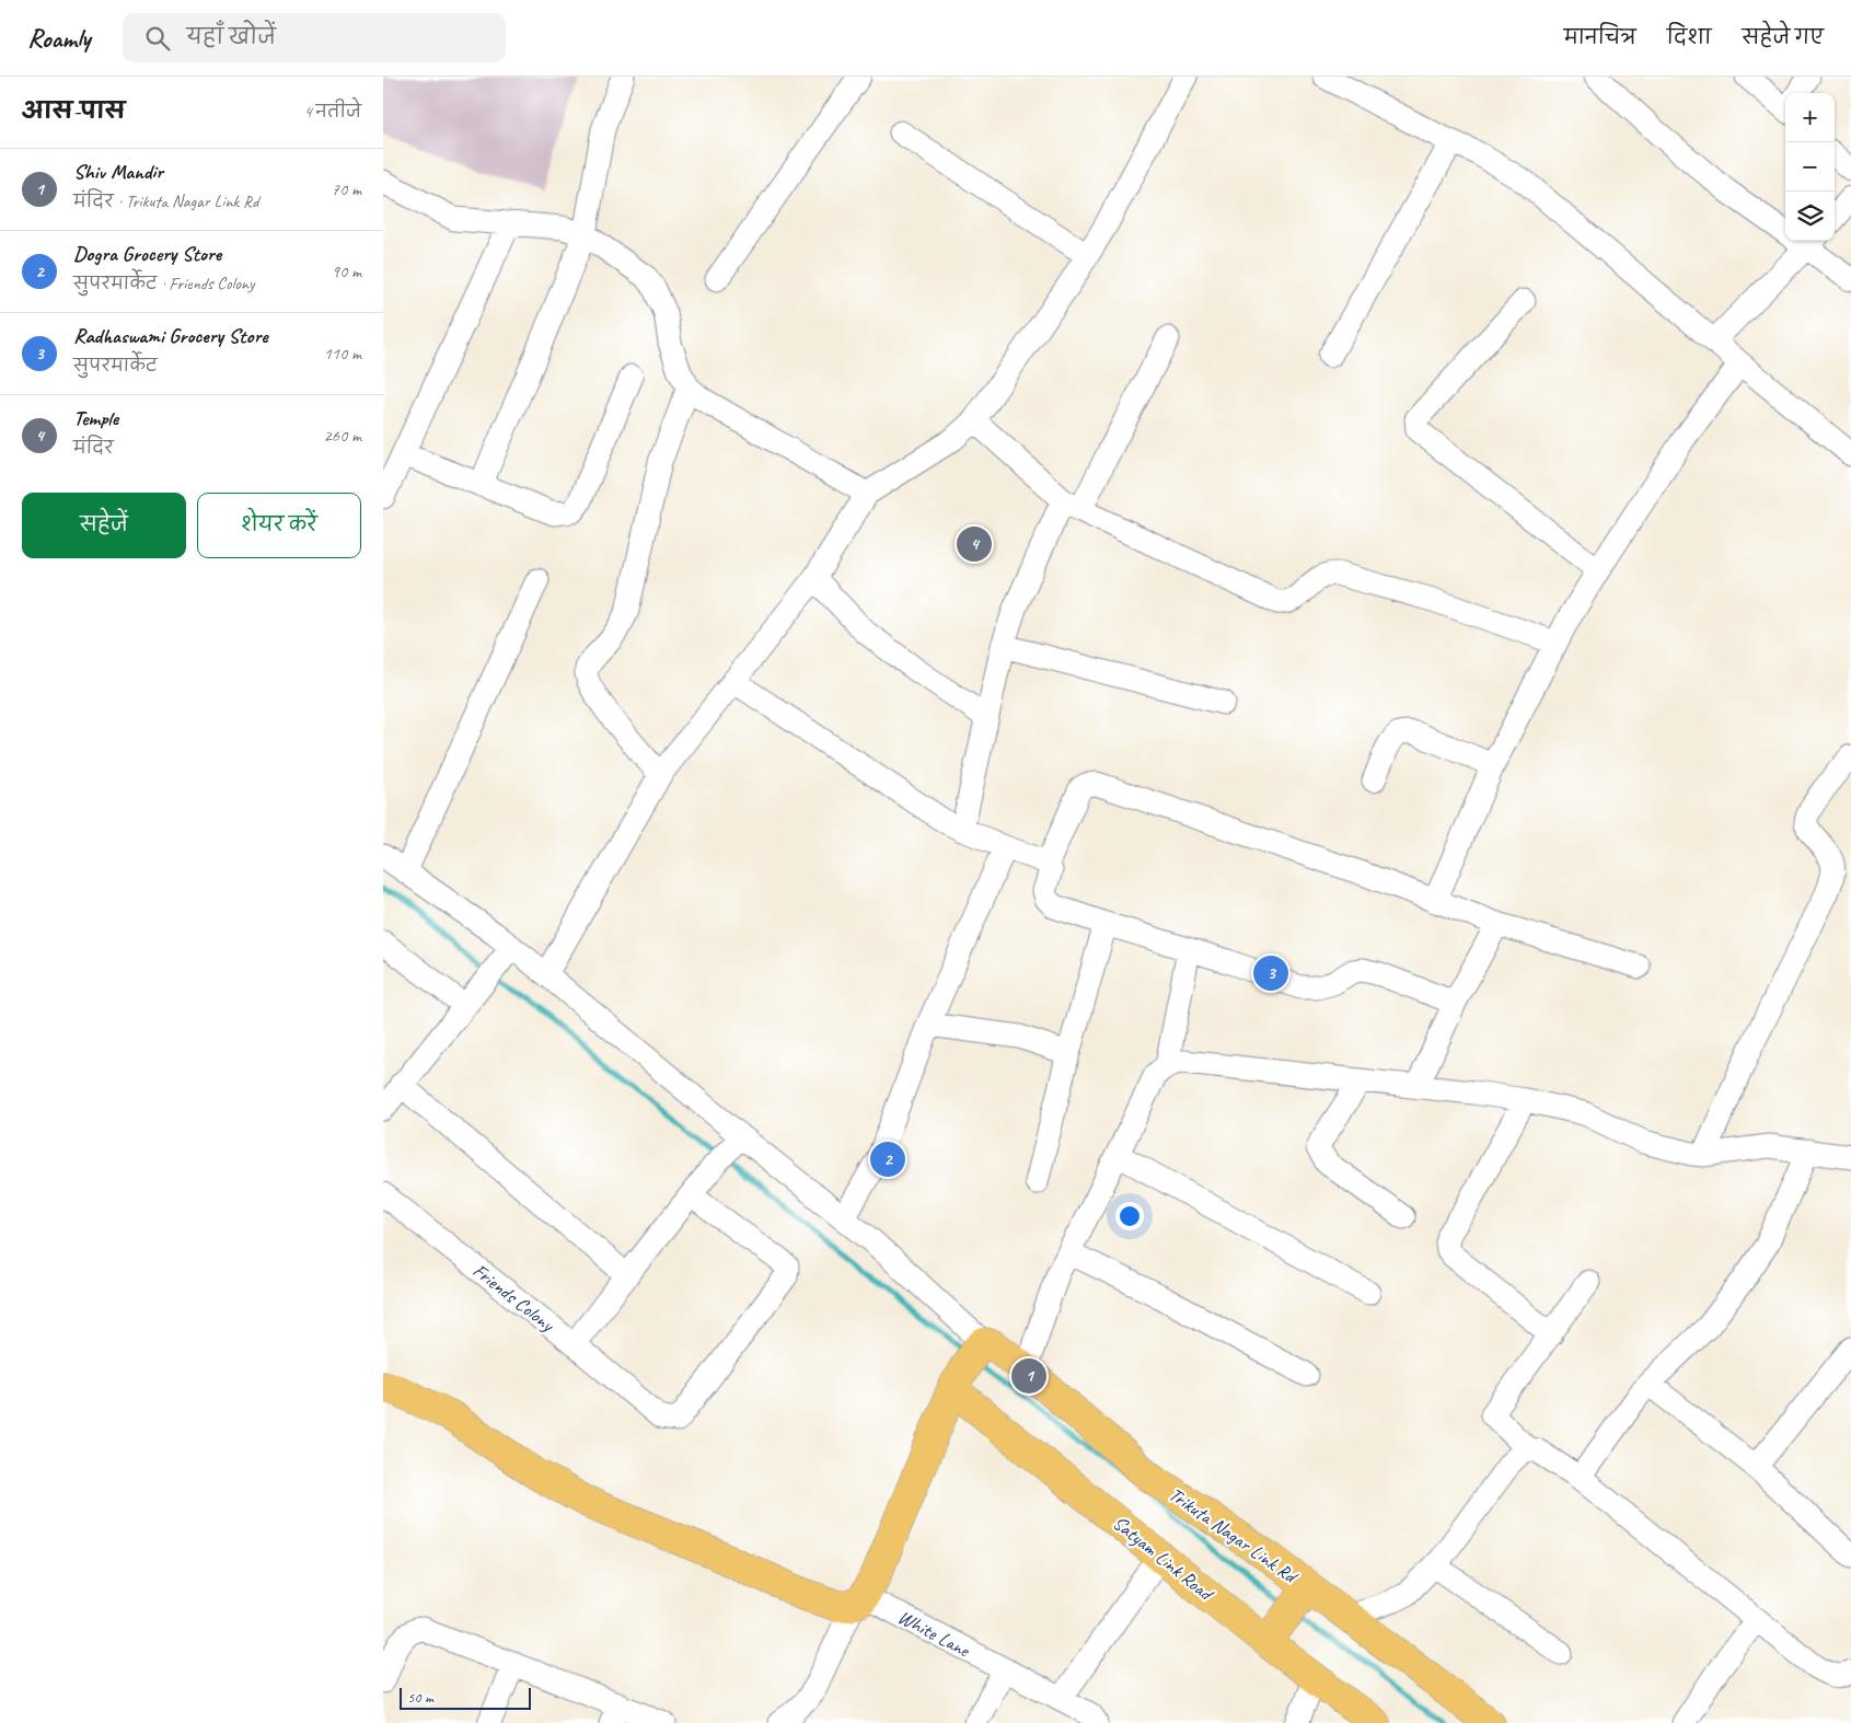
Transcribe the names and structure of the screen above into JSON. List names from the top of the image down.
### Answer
{
  "streets": {
    "main road": ["Trikuta Nagar Link Rd", "Satyam Link Road"],
    "street": ["Friends Colony", "White Lane"]
  },
  "scale_bar": "50 m",
  "page": {
    "header": "Roamly",
    "search": "यहाँ खोजें",
    "nav": ["मानचित्र", "दिशा", "सहेजे गए"],
    "heading": ["आस-पास", "4 नतीजे"],
    "map_buttons": ["+", "−"],
    "list": [
      {
        "mark": "1",
        "name": "Shiv Mandir",
        "note": "मंदिर · Trikuta Nagar Link Rd",
        "value": "70 m"
      },
      {
        "mark": "2",
        "name": "Dogra Grocery Store",
        "note": "सुपरमार्केट · Friends Colony",
        "value": "90 m"
      },
      {
        "mark": "3",
        "name": "Radhaswami Grocery Store",
        "note": "सुपरमार्केट",
        "value": "110 m"
      },
      {
        "mark": "4",
        "name": "Temple",
        "note": "मंदिर",
        "value": "260 m"
      }
    ],
    "buttons": ["सहेजें", "शेयर करें"],
    "pins": [
      "4",
      "3",
      "2",
      "1"
    ],
    "scale": "50 m"
  }
}
